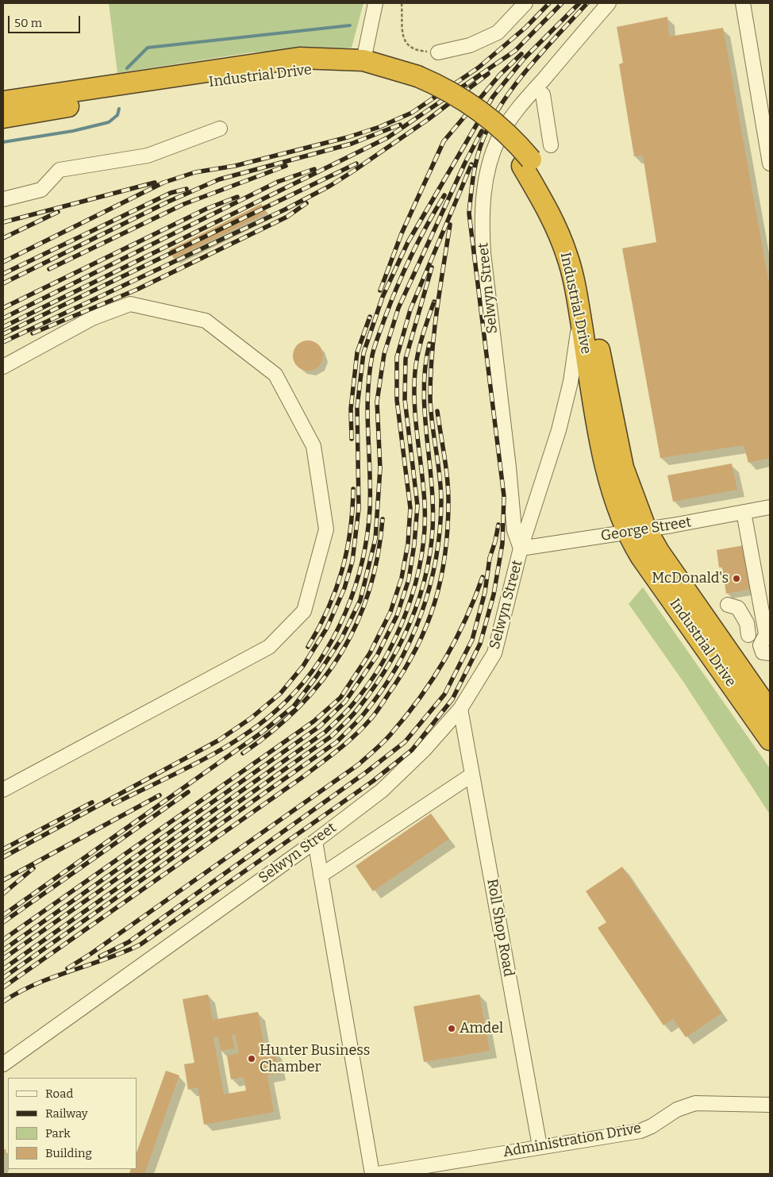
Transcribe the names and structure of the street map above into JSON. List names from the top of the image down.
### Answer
{
  "streets": {
    "highway": ["Industrial Drive"],
    "street": [
      "Selwyn Street",
      "George Street",
      "Roll Shop Road",
      "Administration Drive"
    ]
  },
  "crossings": [
    ["Industrial Drive", "George Street"],
    ["Selwyn Street", "George Street"],
    ["Selwyn Street", "Roll Shop Road"],
    ["Roll Shop Road", "Administration Drive"]
  ],
  "places": ["McDonald's", "Amdel", "Hunter Business Chamber"],
  "legend": [
    "Road",
    "Railway",
    "Park",
    "Building"
  ],
  "scale_bar": "50 m"
}
